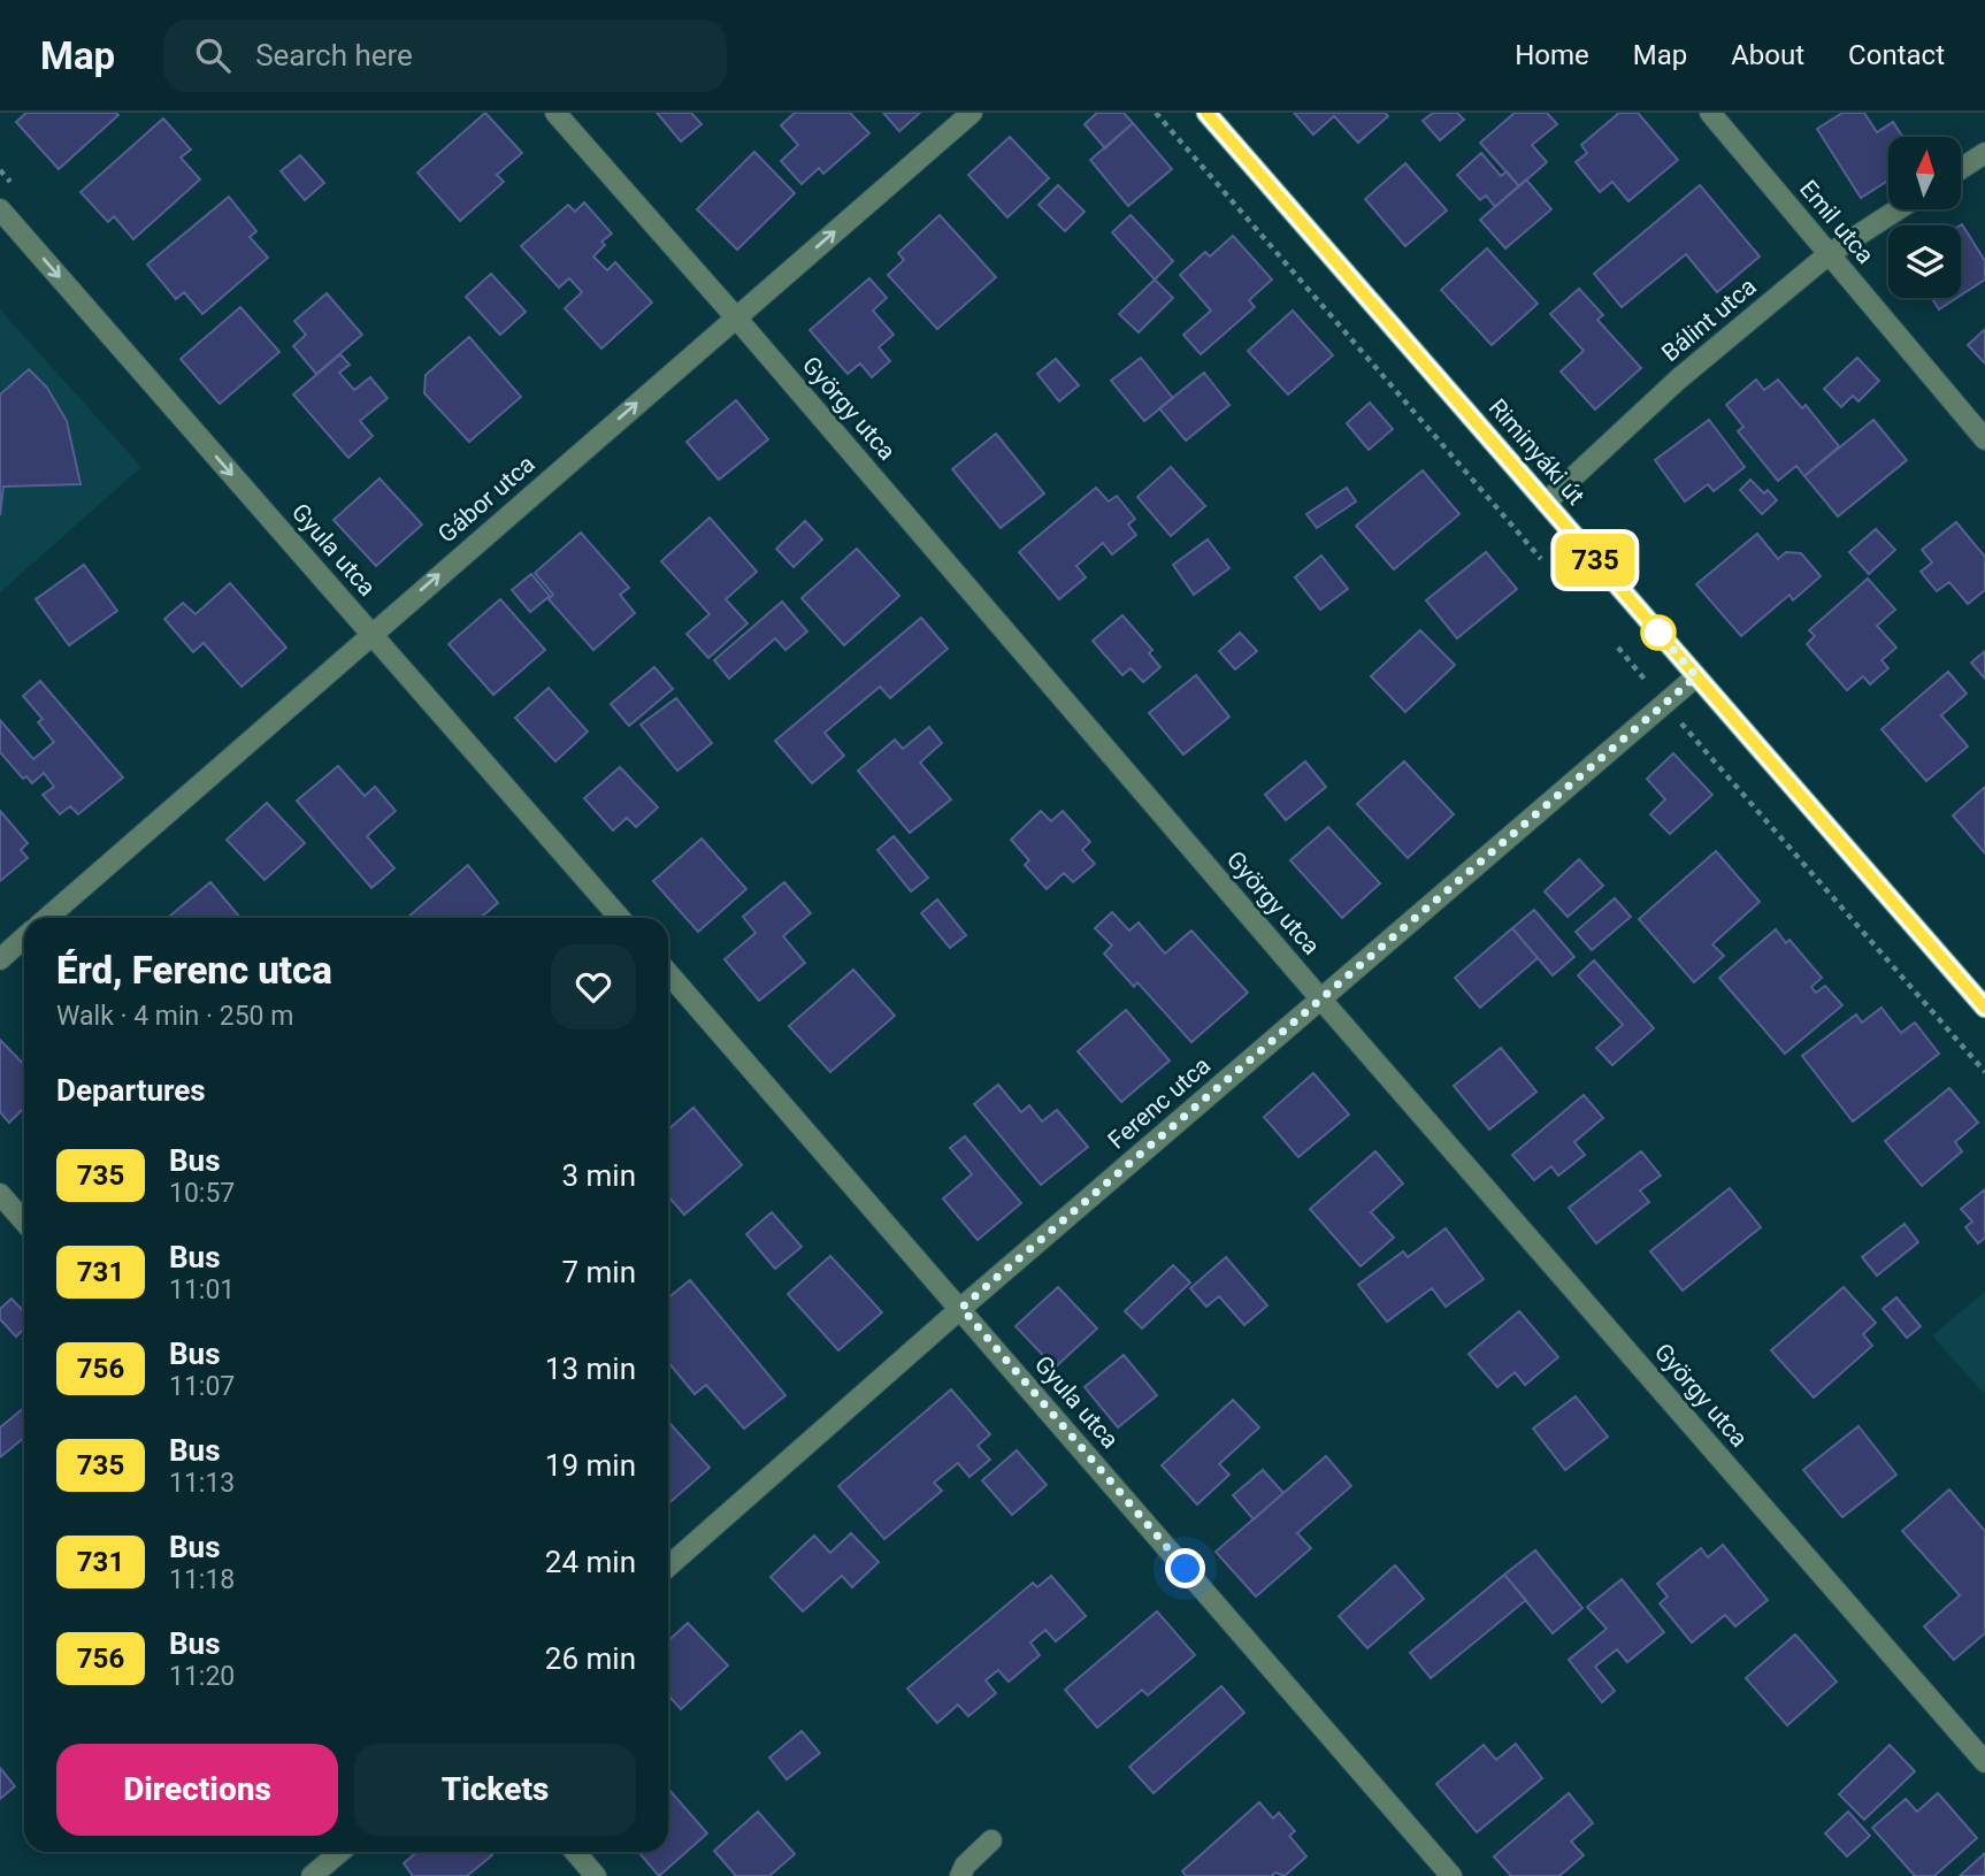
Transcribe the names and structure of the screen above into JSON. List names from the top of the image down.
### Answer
{
  "streets": {
    "main road": ["Riminyáki út"],
    "street": [
      "Emil utca",
      "Bálint utca",
      "György utca",
      "Gábor utca",
      "Gyula utca",
      "Ferenc utca"
    ]
  },
  "crossings": [
    ["Emil utca", "Bálint utca"],
    ["Bálint utca", "Riminyáki út"],
    ["György utca", "Gábor utca"],
    ["György utca", "Ferenc utca"],
    ["Riminyáki út", "Ferenc utca"],
    ["Gábor utca", "Gyula utca"],
    ["Gyula utca", "Ferenc utca"]
  ],
  "one_way": ["Gábor utca"],
  "lines": ["bus line 735"],
  "north": "top",
  "page": {
    "header": "Map",
    "search": "Search here",
    "nav": [
      "Home",
      "Map",
      "About",
      "Contact"
    ],
    "on_map": "735",
    "heading": [
      ["Érd, Ferenc utca", "Walk · 4 min · 250 m"],
      "Departures"
    ],
    "list": [
      {
        "mark": "735",
        "name": "Bus",
        "note": "10:57",
        "value": "3 min"
      },
      {
        "mark": "731",
        "name": "Bus",
        "note": "11:01",
        "value": "7 min"
      },
      {
        "mark": "756",
        "name": "Bus",
        "note": "11:07",
        "value": "13 min"
      },
      {
        "mark": "735",
        "name": "Bus",
        "note": "11:13",
        "value": "19 min"
      },
      {
        "mark": "731",
        "name": "Bus",
        "note": "11:18",
        "value": "24 min"
      },
      {
        "mark": "756",
        "name": "Bus",
        "note": "11:20",
        "value": "26 min"
      }
    ],
    "buttons": ["Directions", "Tickets"]
  }
}
